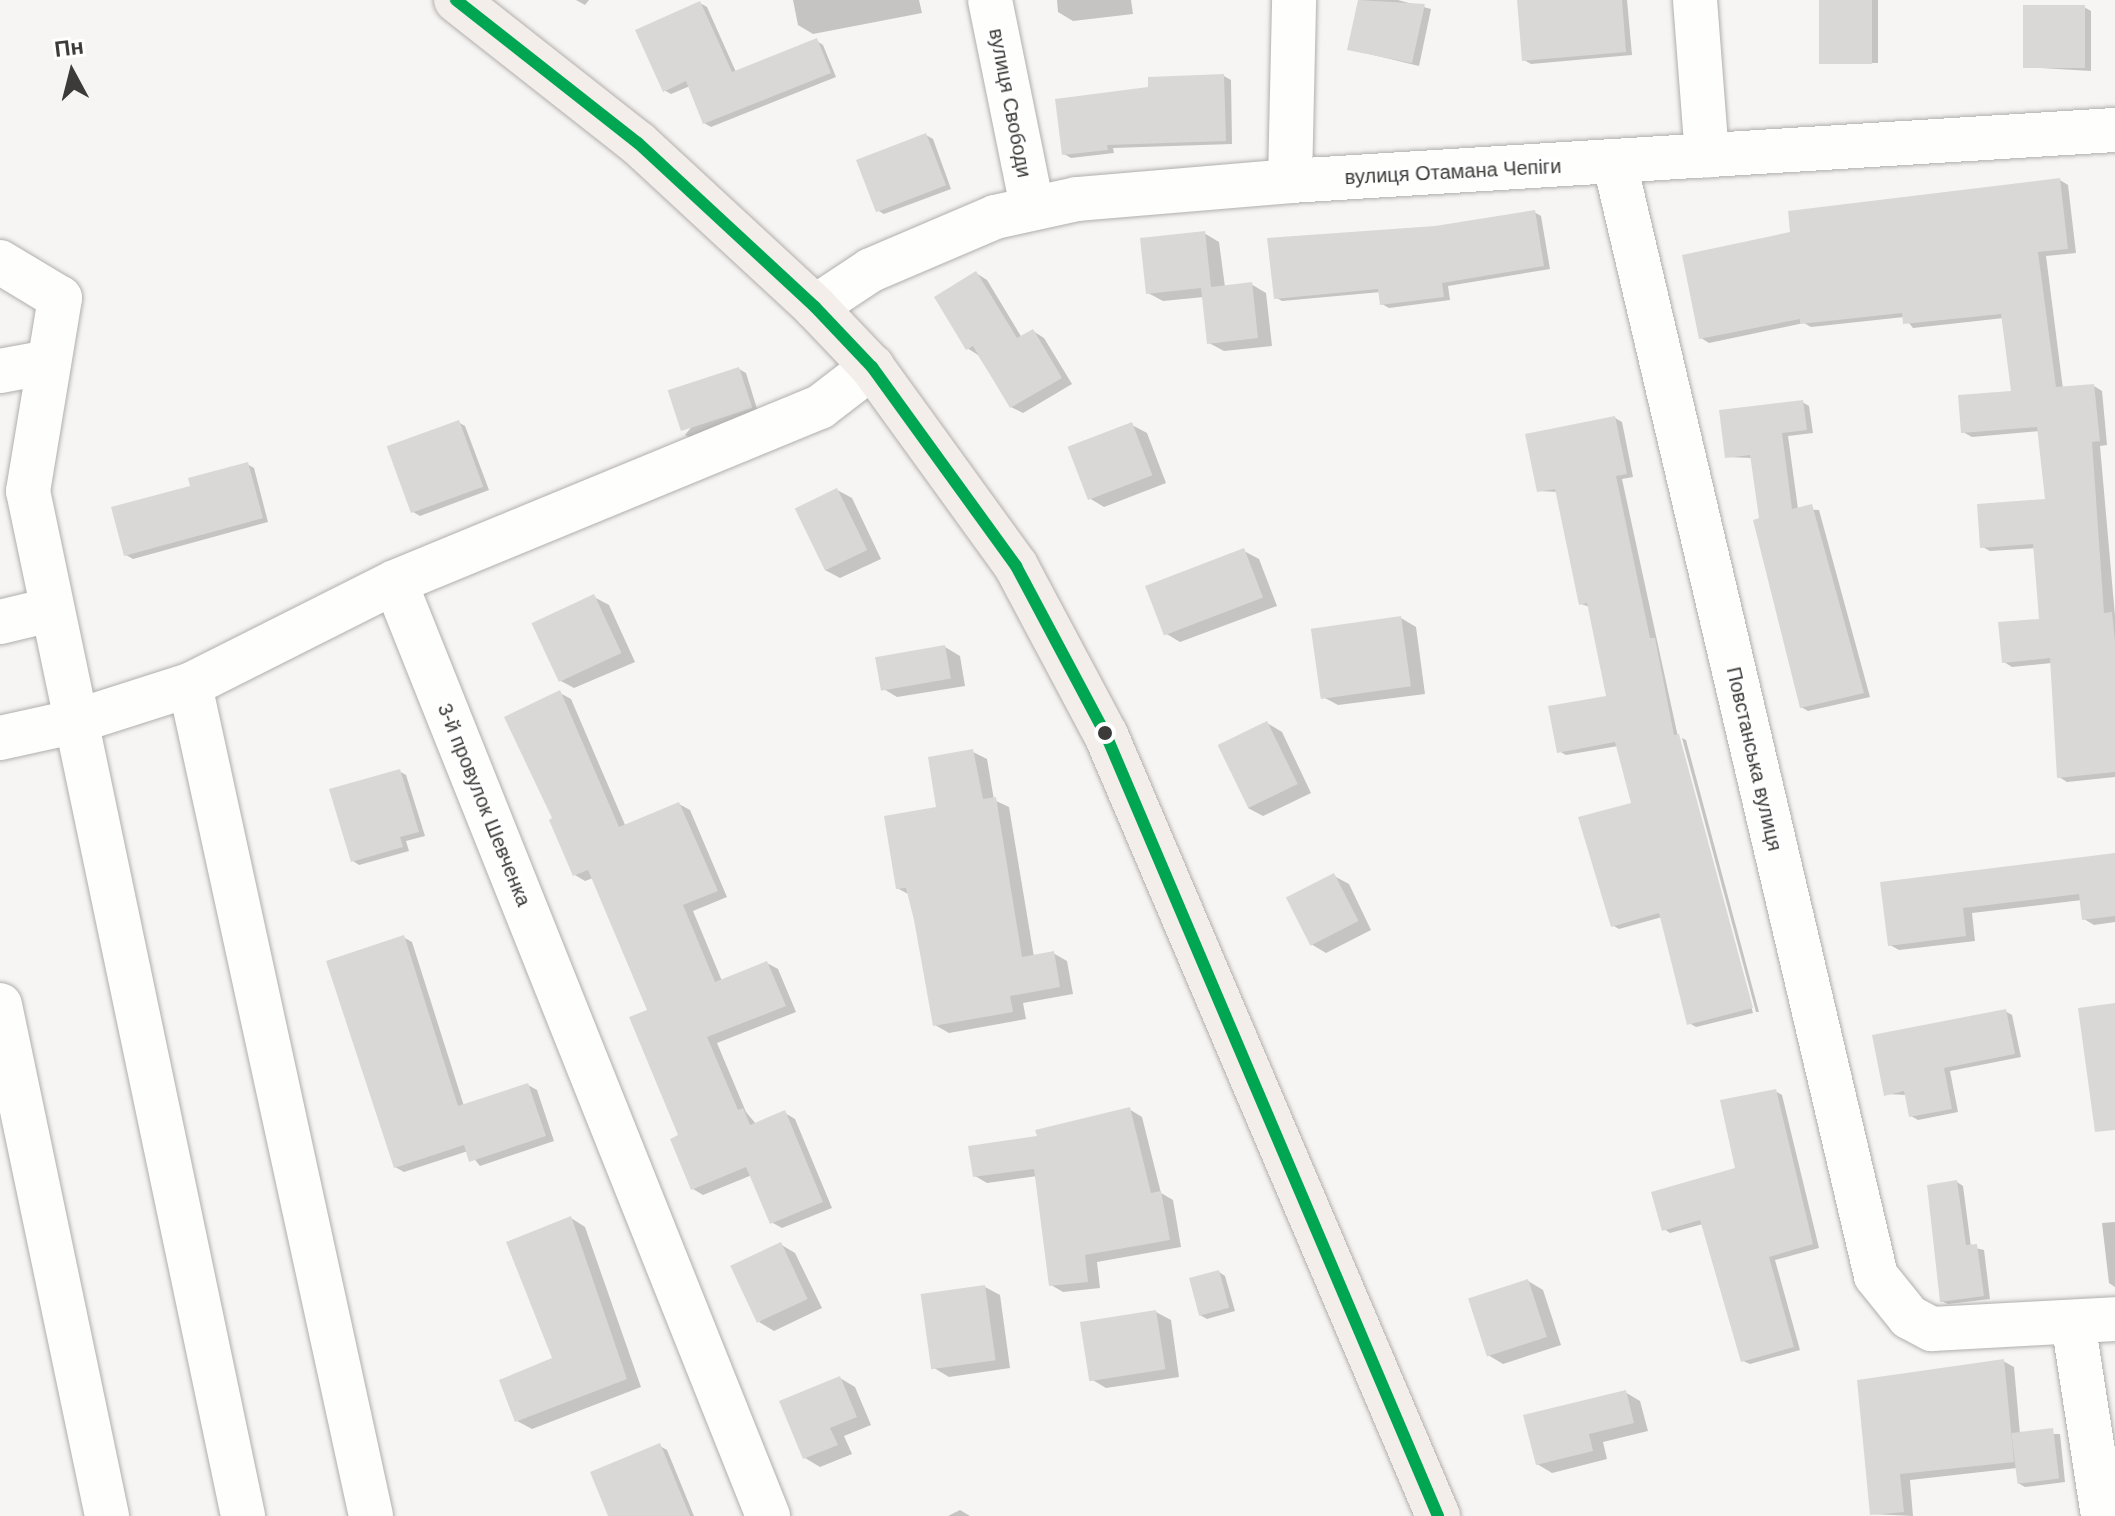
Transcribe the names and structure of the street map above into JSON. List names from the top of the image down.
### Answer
{
  "streets": {
    "street": [
      "вулиця Свободи",
      "вулиця Отамана Чепіги",
      "Повстанська вулиця",
      "3-й провулок Шевченка"
    ]
  },
  "crossings": [
    ["вулиця Свободи", "вулиця Отамана Чепіги"],
    ["вулиця Отамана Чепіги", "Повстанська вулиця"]
  ],
  "north": "top"
}
